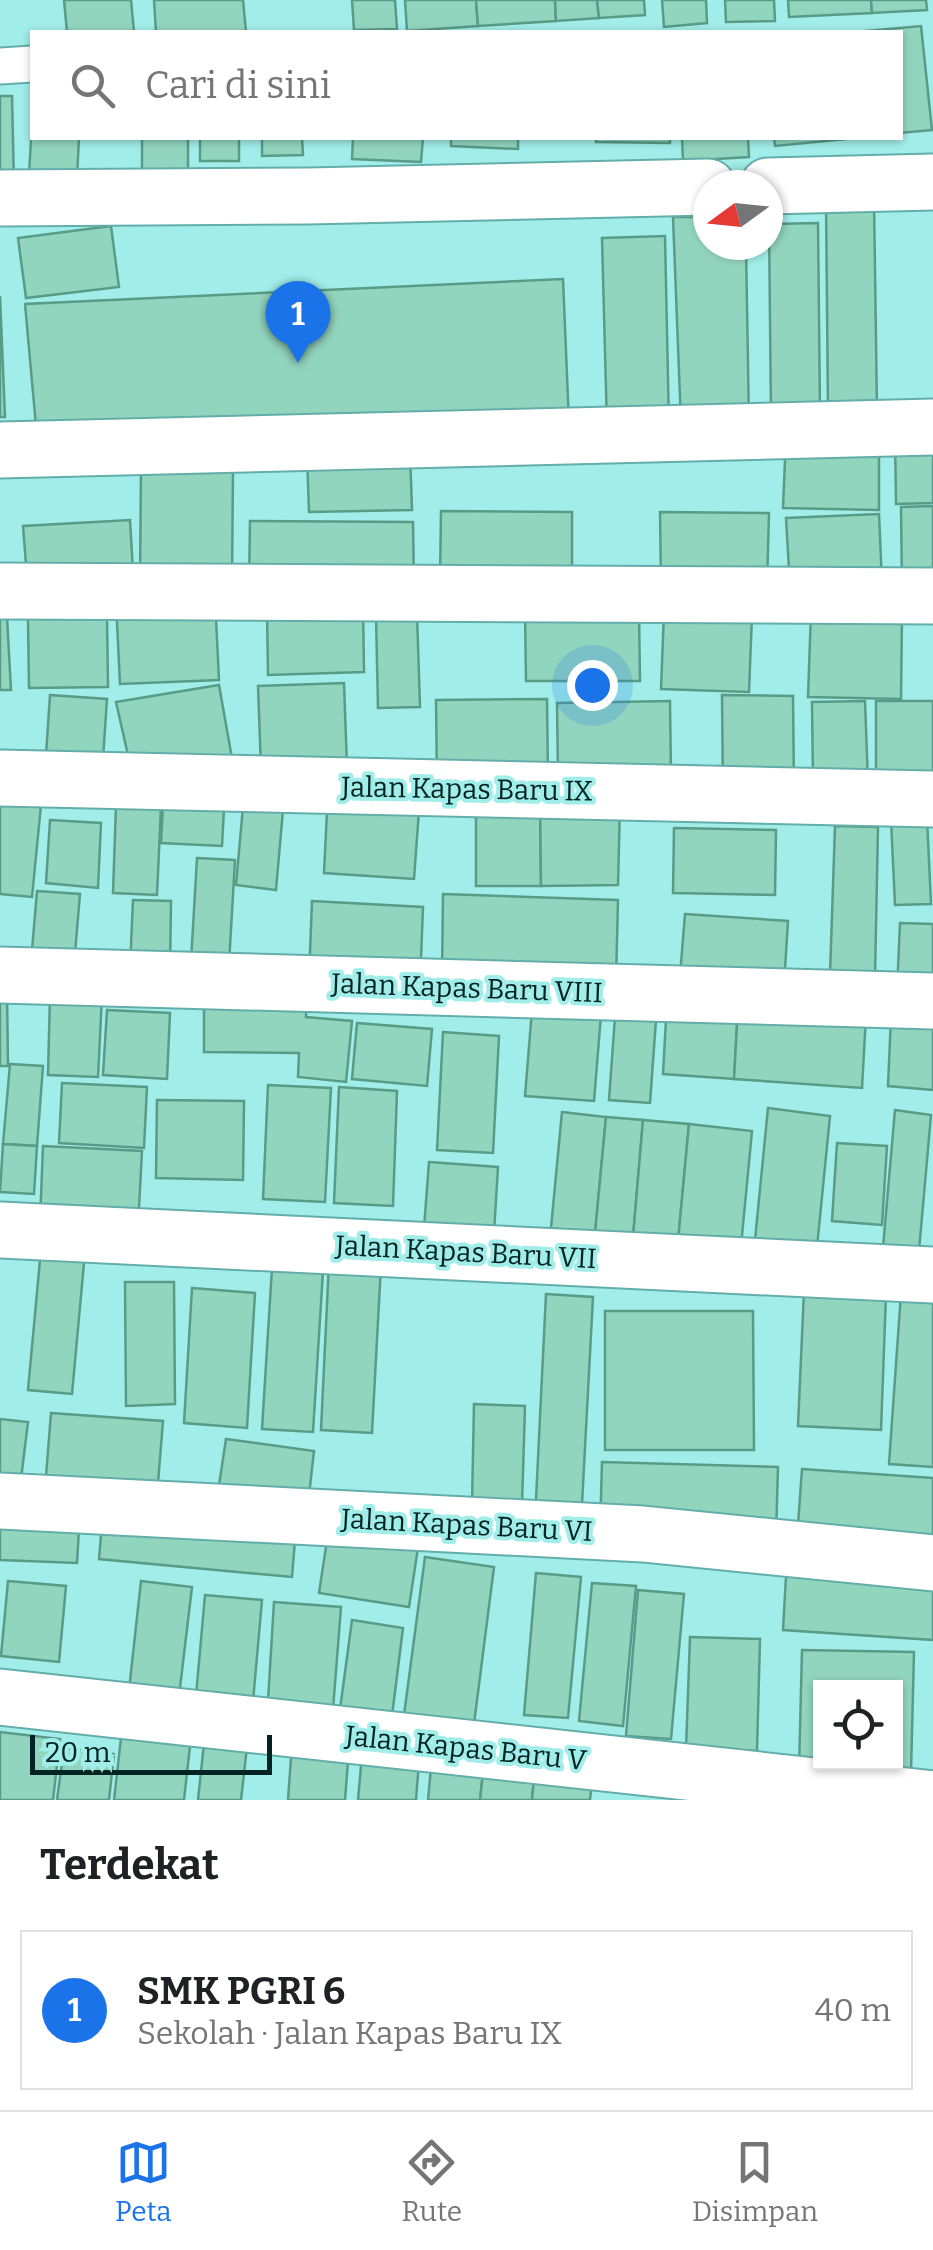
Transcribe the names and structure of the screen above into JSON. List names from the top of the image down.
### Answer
{
  "streets": {
    "street": [
      "Jalan Kapas Baru IX",
      "Jalan Kapas Baru VIII",
      "Jalan Kapas Baru VII",
      "Jalan Kapas Baru VI",
      "Jalan Kapas Baru V"
    ]
  },
  "scale_bar": "20 m",
  "north": "left",
  "page": {
    "search": "Cari di sini",
    "pins": "1",
    "scale": "20 m",
    "heading": "Terdekat",
    "list": [
      {
        "mark": "1",
        "name": "SMK PGRI 6",
        "note": "Sekolah · Jalan Kapas Baru IX",
        "value": "40 m"
      }
    ],
    "nav": ["Peta", "Rute", "Disimpan"]
  }
}
